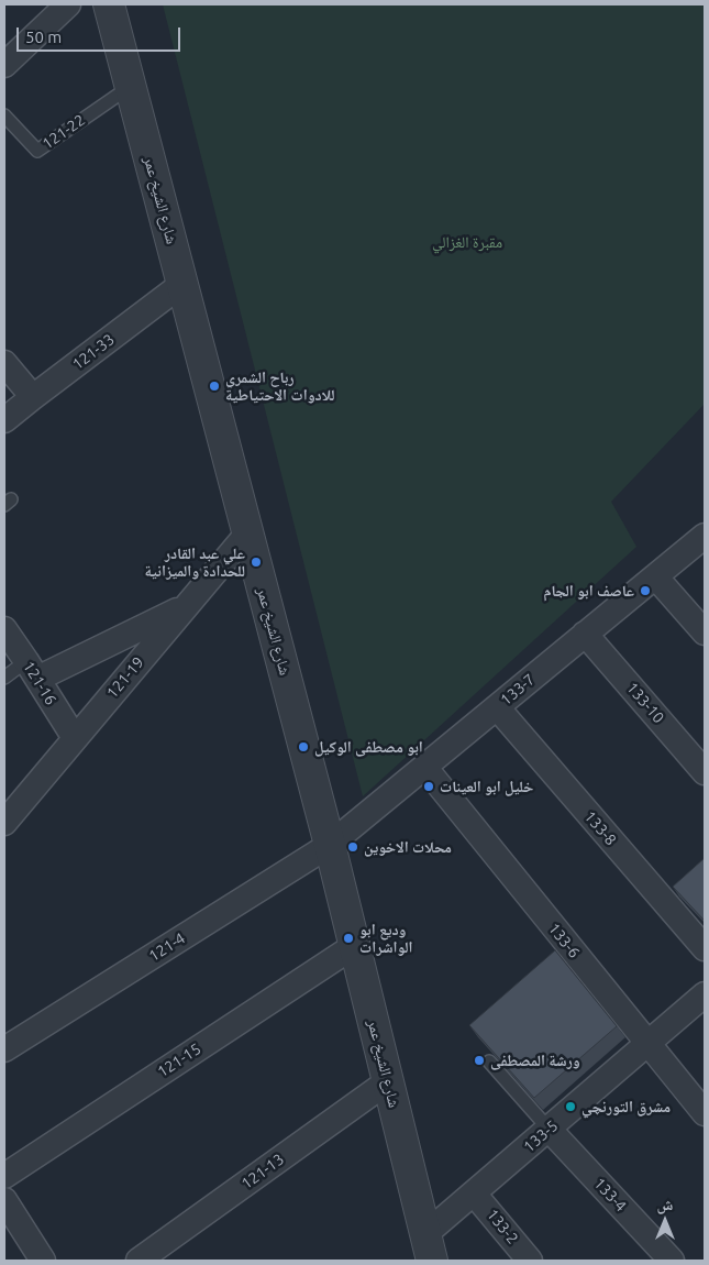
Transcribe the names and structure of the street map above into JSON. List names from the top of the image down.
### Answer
{
  "streets": {
    "street": [
      "شارع الشيخ عمر",
      "121-33",
      "121-19",
      "121-16",
      "133-7",
      "133-10",
      "133-8",
      "133-6",
      "121-4",
      "121-15",
      "133-5",
      "121-13",
      "133-4",
      "133-2"
    ],
    "lane": ["121-22"]
  },
  "crossings": [
    ["121-22", "شارع الشيخ عمر"],
    ["شارع الشيخ عمر", "121-33"],
    ["شارع الشيخ عمر", "121-19"],
    ["شارع الشيخ عمر", "133-7"],
    ["شارع الشيخ عمر", "121-4"],
    ["شارع الشيخ عمر", "121-15"],
    ["شارع الشيخ عمر", "133-5"],
    ["شارع الشيخ عمر", "121-13"],
    ["121-19", "121-16"],
    ["133-7", "133-10"],
    ["133-7", "133-8"],
    ["133-7", "133-6"],
    ["133-7", "121-4"],
    ["133-6", "133-5"],
    ["133-5", "133-4"],
    ["133-5", "133-2"]
  ],
  "parks": ["مقبرة الغزالي"],
  "places": [
    "رباح الشمري للادوات الاحتياطية",
    "علي عبد القادر للحدادة والميزانية",
    "عاصف ابو الجام",
    "ابو مصطفى الوكيل",
    "خليل ابو العينات",
    "محلات الاخوين",
    "وديع ابو الواشرات",
    "ورشة المصطفى",
    "مشرق التورنچي"
  ],
  "scale_bar": "50 m",
  "north": "top"
}
